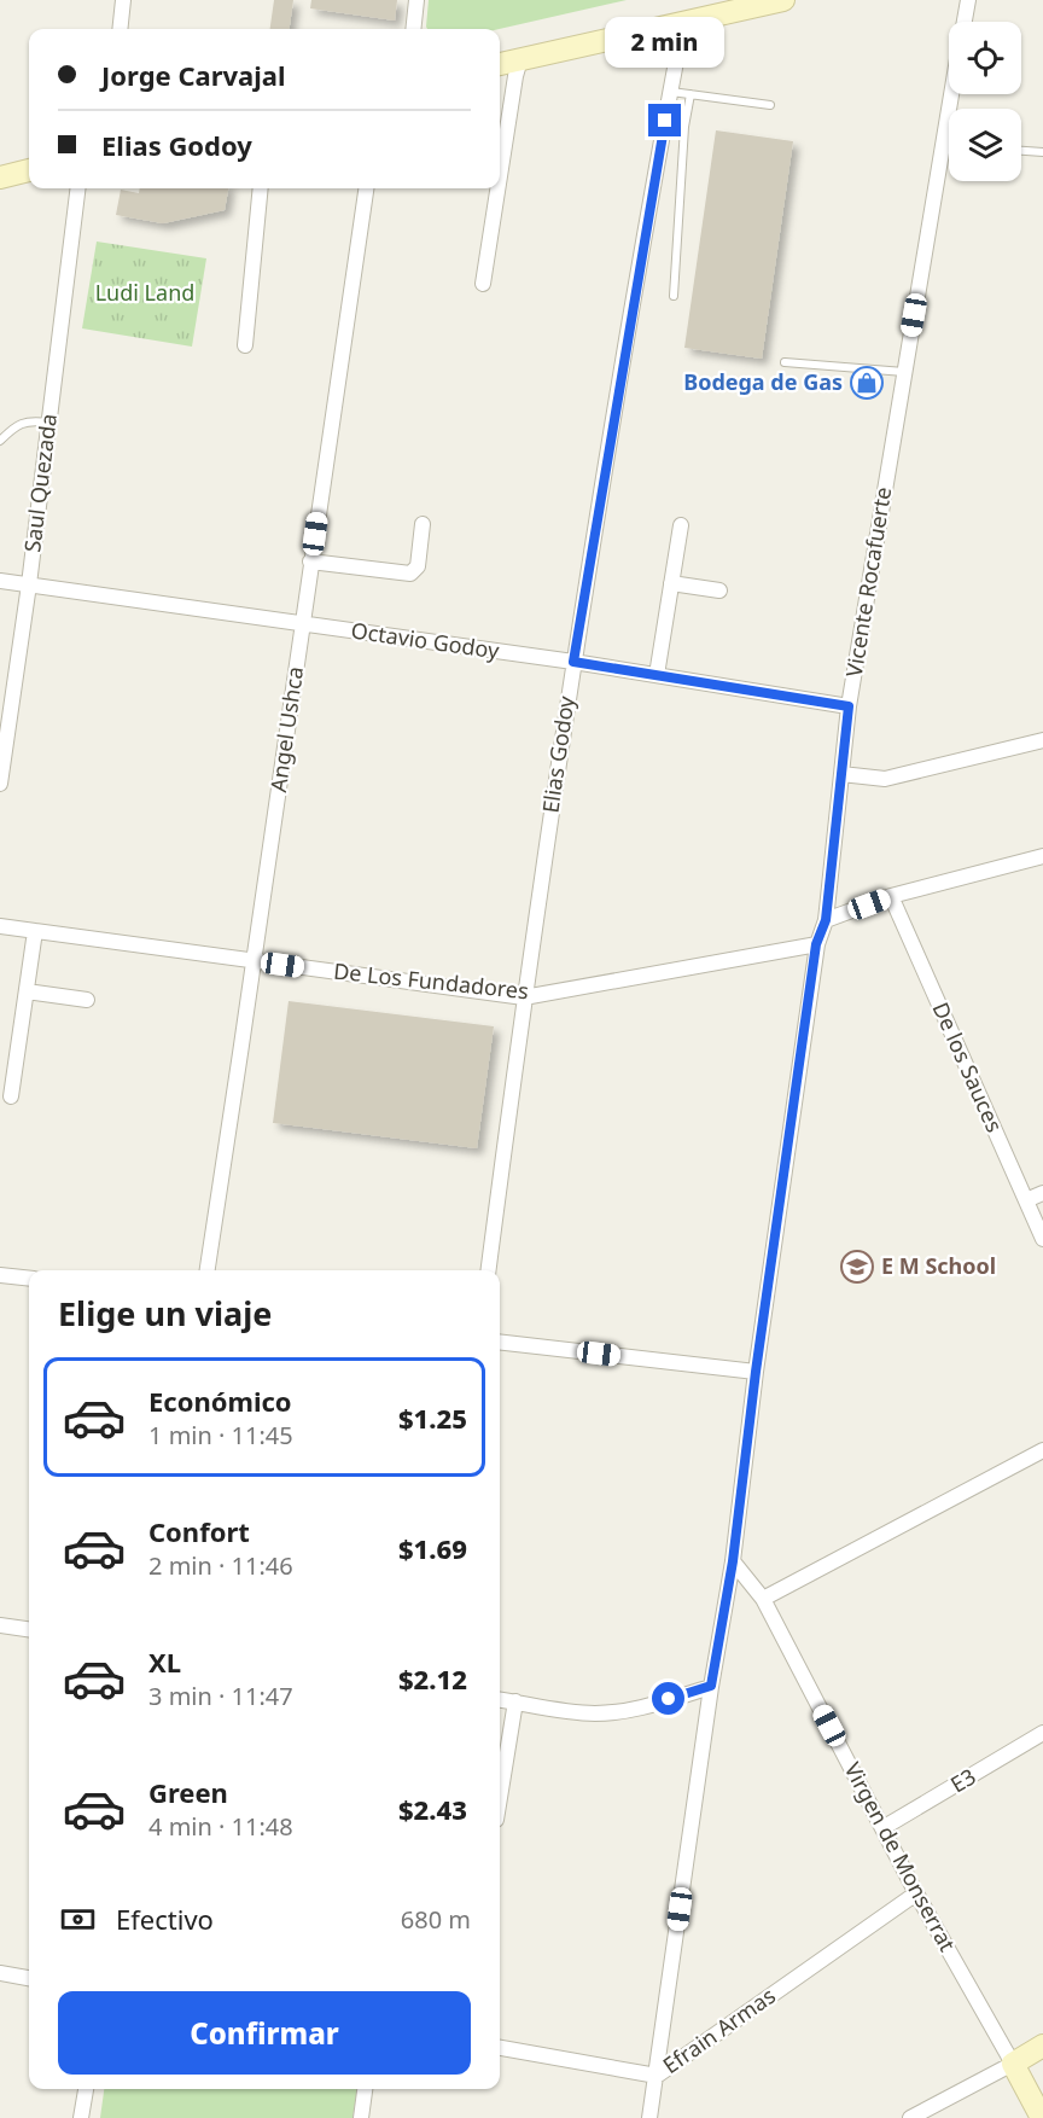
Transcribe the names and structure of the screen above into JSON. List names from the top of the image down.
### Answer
{
  "streets": {
    "street": [
      "Saul Quezada",
      "Vicente Rocafuerte",
      "Octavio Godoy",
      "Angel Ushca",
      "Elias Godoy",
      "De Los Fundadores",
      "De los Sauces",
      "E3",
      "Virgen de Monserrat",
      "Efrain Armas"
    ]
  },
  "crossings": [
    ["Saul Quezada", "Octavio Godoy"],
    ["Vicente Rocafuerte", "Octavio Godoy"],
    ["Vicente Rocafuerte", "De Los Fundadores"],
    ["Vicente Rocafuerte", "Virgen de Monserrat"],
    ["Vicente Rocafuerte", "Efrain Armas"],
    ["Octavio Godoy", "Angel Ushca"],
    ["Octavio Godoy", "Elias Godoy"],
    ["Angel Ushca", "De Los Fundadores"],
    ["Elias Godoy", "De Los Fundadores"],
    ["E3", "Virgen de Monserrat"],
    ["Virgen de Monserrat", "Efrain Armas"]
  ],
  "parks": ["Ludi Land"],
  "places": {
    "shop": ["Bodega de Gas"],
    "school or university": ["E M School"]
  },
  "page": {
    "bubble": "2 min",
    "banner": ["Jorge Carvajal", "Elias Godoy"],
    "heading": "Elige un viaje",
    "list": [
      {
        "name": "Económico",
        "note": "1 min · 11:45",
        "value": "$1.25"
      },
      {
        "name": "Confort",
        "note": "2 min · 11:46",
        "value": "$1.69"
      },
      {
        "name": "XL",
        "note": "3 min · 11:47",
        "value": "$2.12"
      },
      {
        "name": "Green",
        "note": "4 min · 11:48",
        "value": "$2.43"
      }
    ],
    "pay": ["Efectivo", "680 m"],
    "buttons": "Confirmar"
  }
}
